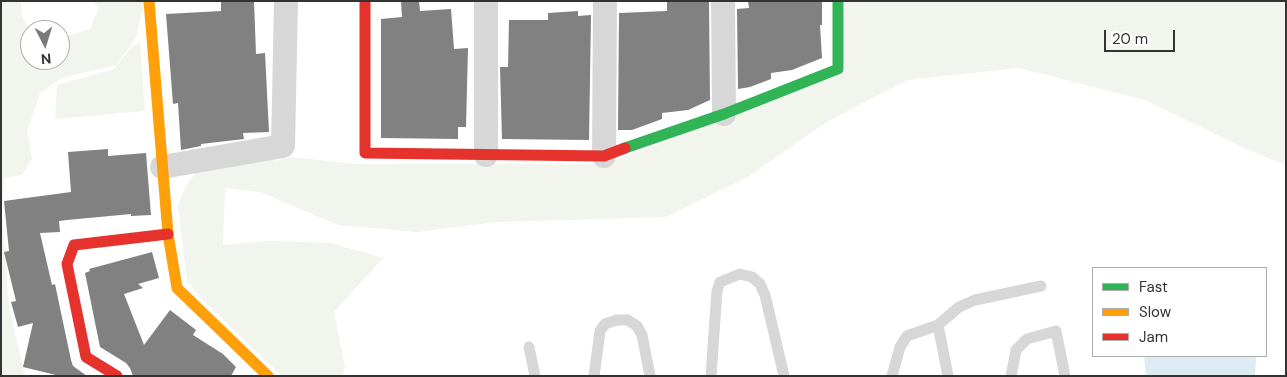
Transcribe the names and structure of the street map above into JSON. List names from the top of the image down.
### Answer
{
  "legend": ["Fast", "Slow", "Jam"],
  "scale_bar": "20 m",
  "north": "bottom"
}
